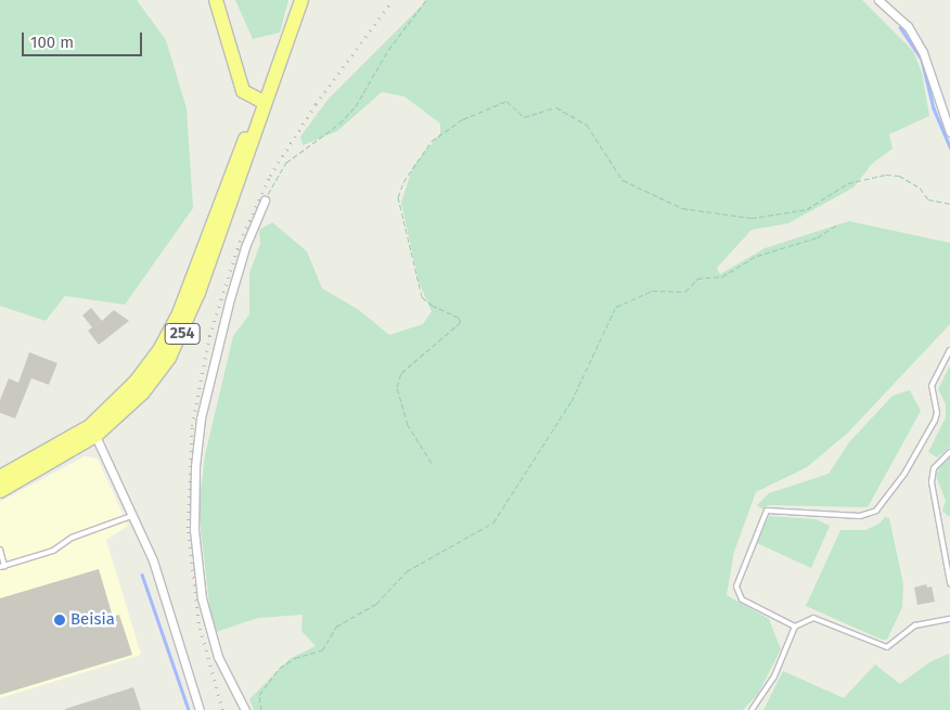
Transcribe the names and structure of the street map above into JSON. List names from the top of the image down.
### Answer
{
  "streets": {
    "highway": ["254"]
  },
  "places": ["Beisia"],
  "scale_bar": "100 m"
}
